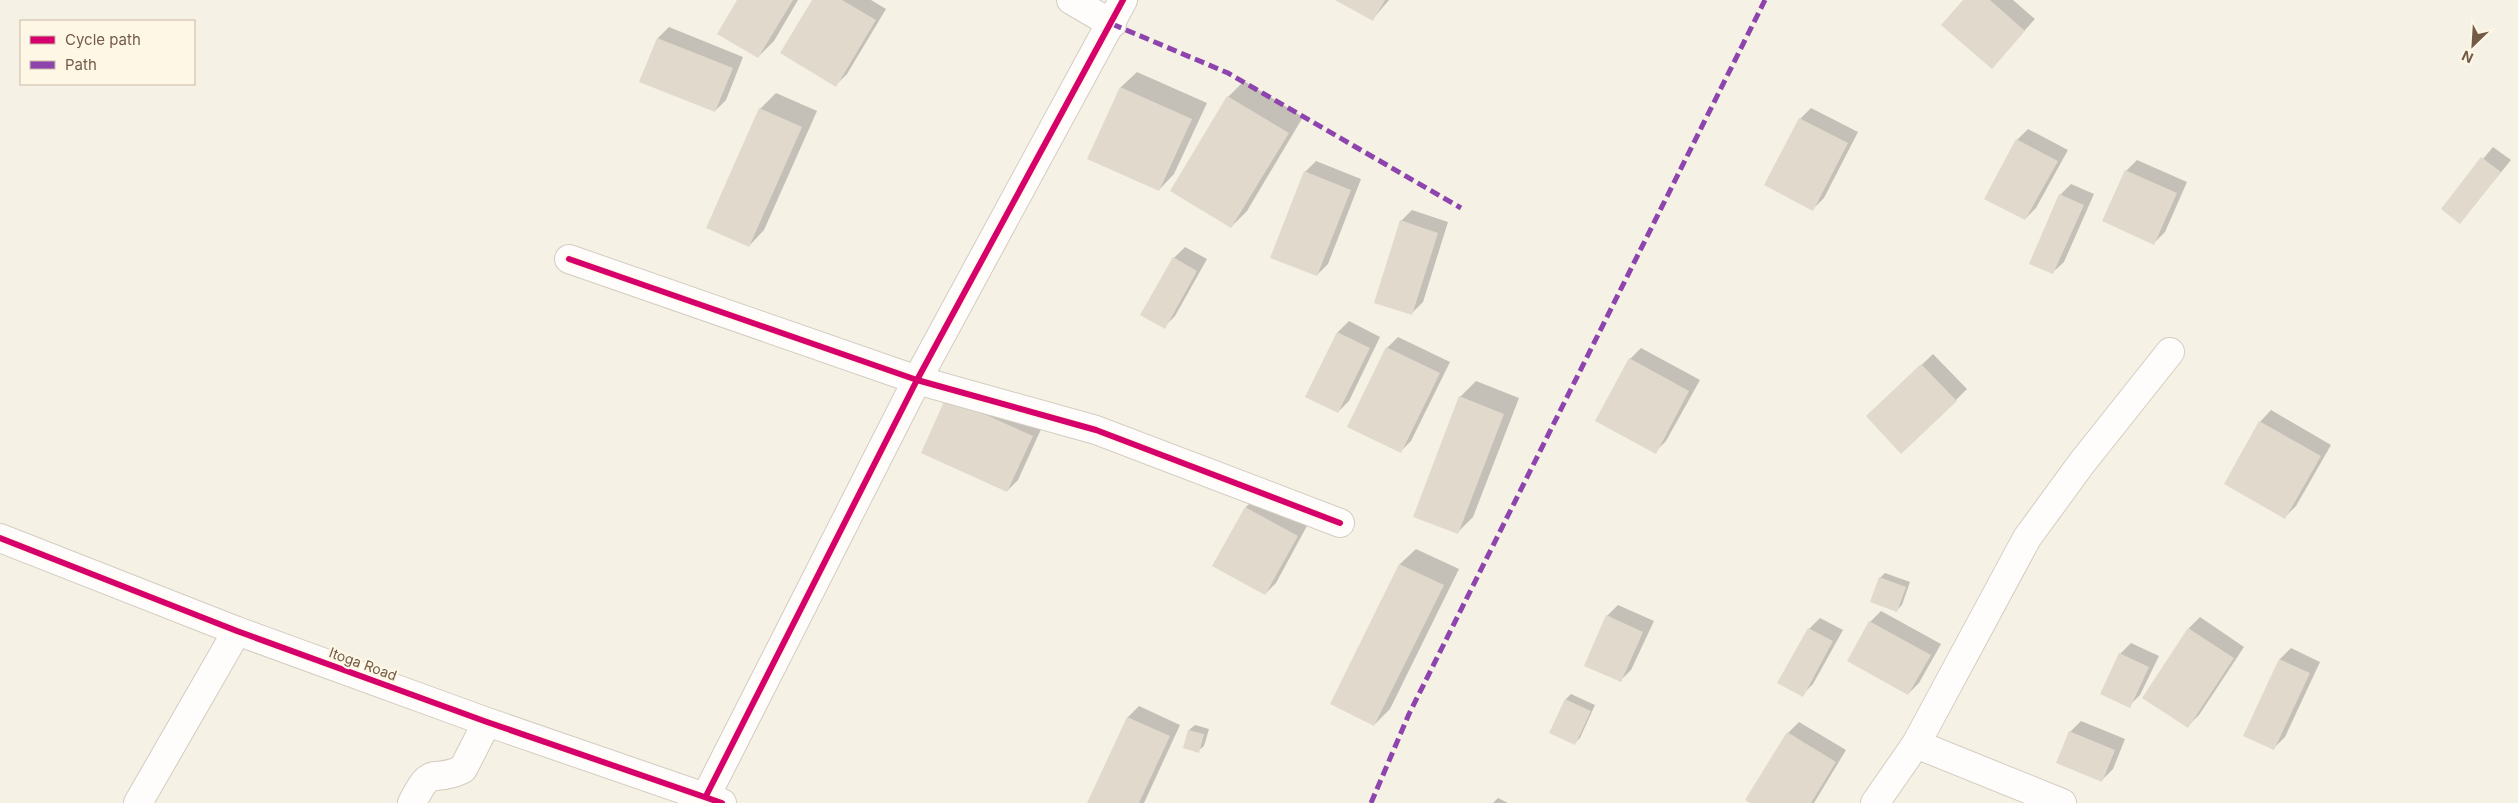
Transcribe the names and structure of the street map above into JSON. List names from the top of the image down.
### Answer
{
  "streets": {
    "street": ["Itoga Road"]
  },
  "legend": ["Cycle path", "Path"],
  "north": "bottom left"
}
